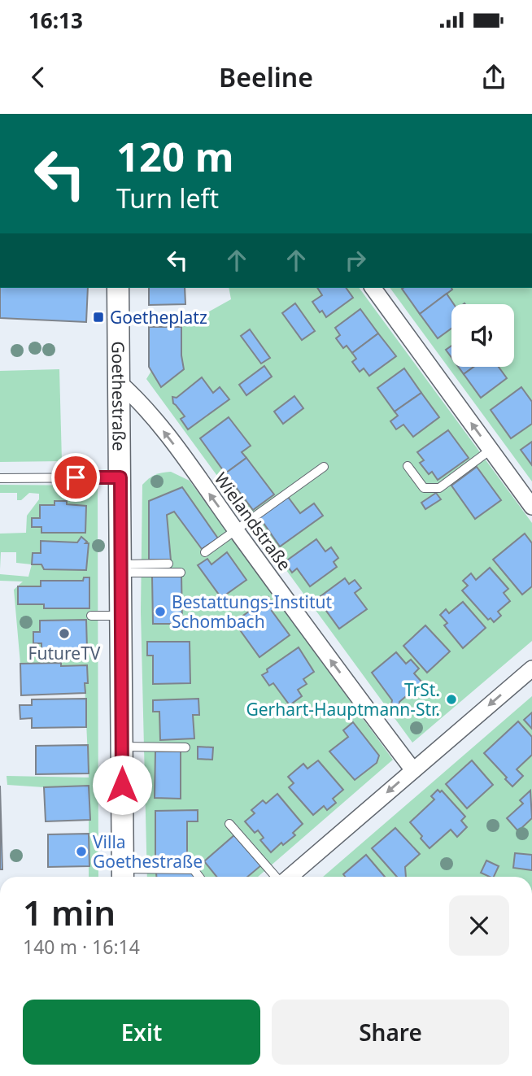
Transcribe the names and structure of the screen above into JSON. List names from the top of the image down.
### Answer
{
  "streets": {
    "street": ["Goethestraße", "Wielandstraße"]
  },
  "crossings": [
    ["Goethestraße", "Wielandstraße"]
  ],
  "one_way": ["Wielandstraße"],
  "places": {
    "transit": ["Goetheplatz"],
    "other": [
      "Bestattungs-Institut Schombach",
      "FutureTV",
      "TrSt. Gerhart-Hauptmann-Str.",
      "Villa Goethestraße"
    ]
  },
  "page": {
    "status": "16:13",
    "header": "Beeline",
    "turn": ["120 m", "Turn left"],
    "heading": ["1 min", "140 m · 16:14"],
    "buttons": ["Exit", "Share"]
  }
}
